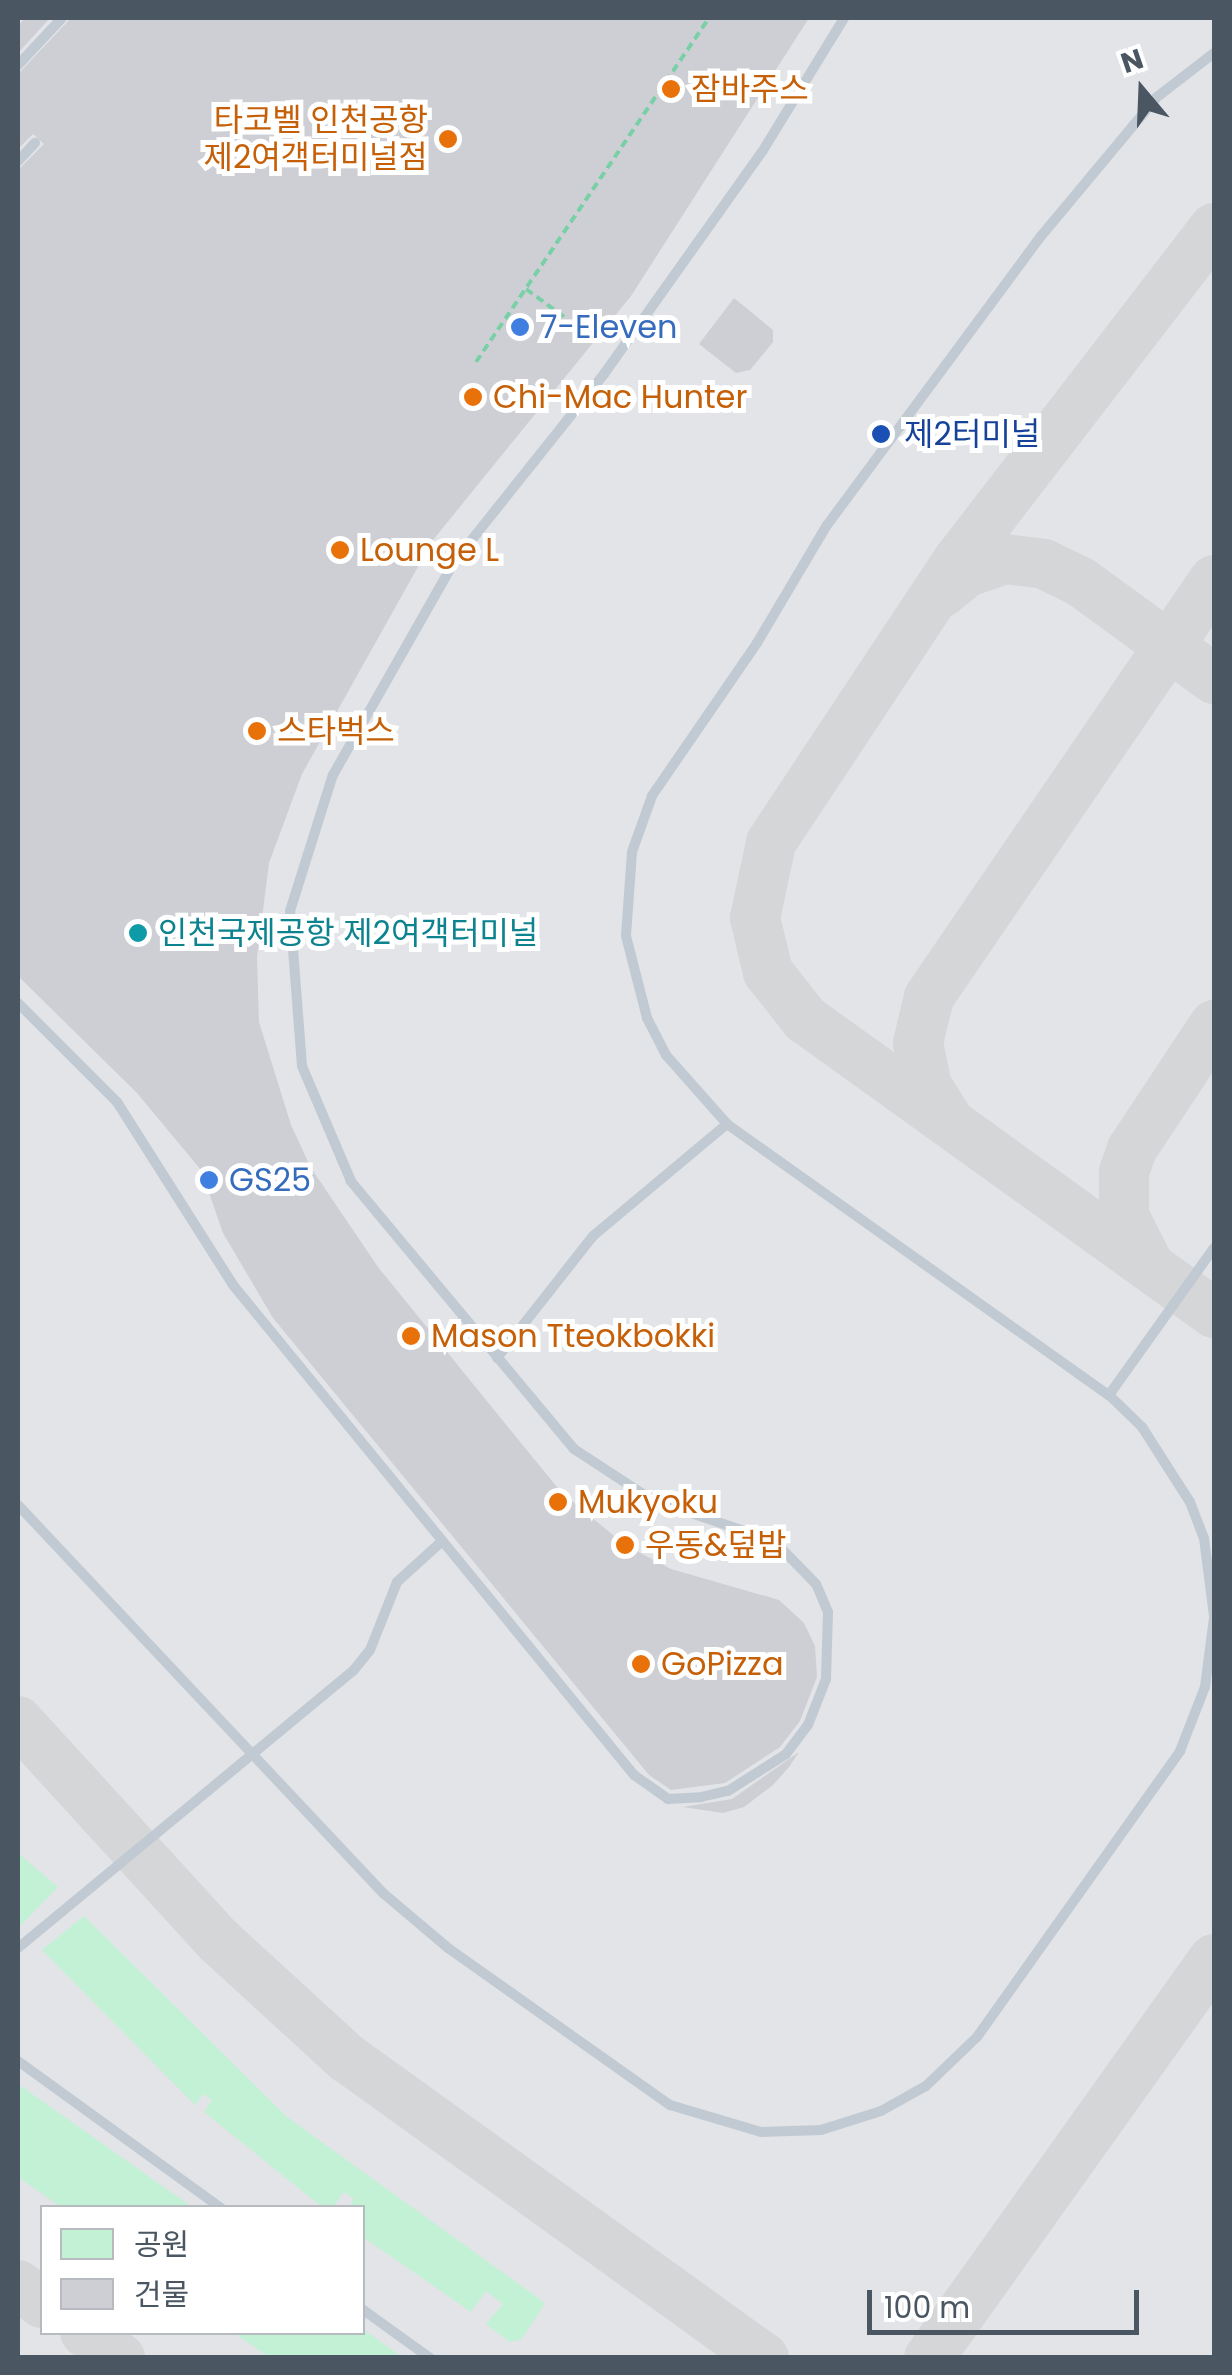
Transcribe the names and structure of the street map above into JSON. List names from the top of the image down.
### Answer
{
  "places": [
    "잠바주스",
    "타코벨 인천공항 제2여객터미널점",
    "7-Eleven",
    "Chi-Mac Hunter",
    "제2터미널",
    "Lounge L",
    "스타벅스",
    "인천국제공항 제2여객터미널",
    "GS25",
    "Mason Tteokbokki",
    "Mukyoku",
    "우동&덮밥",
    "GoPizza"
  ],
  "legend": ["공원", "건물"],
  "scale_bar": "100 m",
  "north": "top"
}
